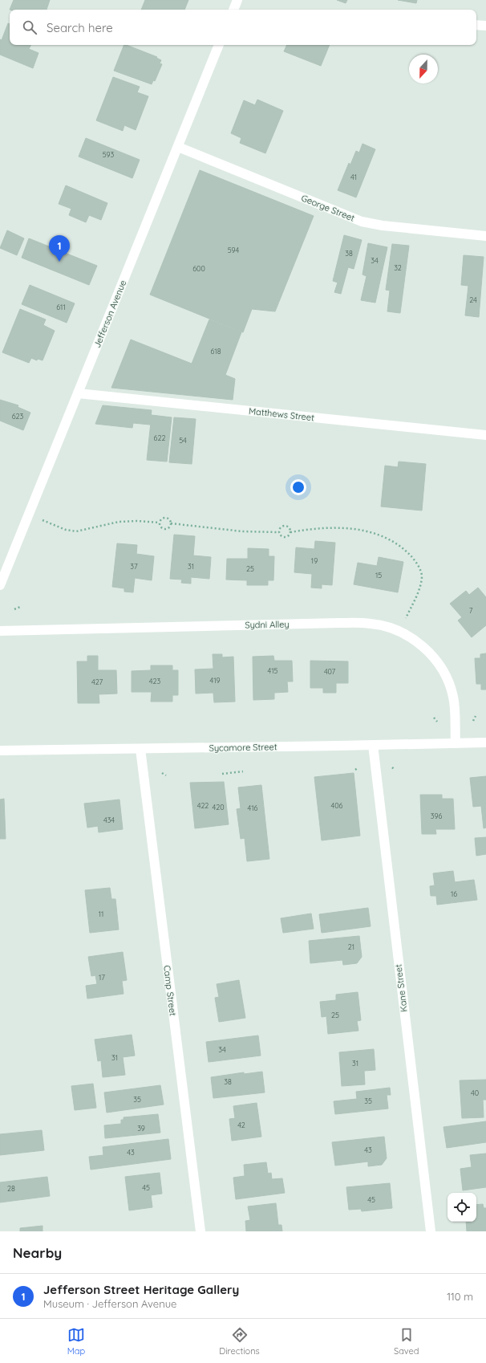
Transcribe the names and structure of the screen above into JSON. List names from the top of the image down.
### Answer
{
  "streets": {
    "street": [
      "George Street",
      "Jefferson Avenue",
      "Matthews Street",
      "Sydni Alley",
      "Sycamore Street",
      "Kane Street",
      "Camp Street"
    ]
  },
  "crossings": [
    ["George Street", "Jefferson Avenue"],
    ["Jefferson Avenue", "Matthews Street"],
    ["Sydni Alley", "Sycamore Street"],
    ["Sycamore Street", "Kane Street"],
    ["Sycamore Street", "Camp Street"]
  ],
  "house_numbers": [
    "593",
    "41",
    "594",
    "38",
    "34",
    "32",
    "600",
    "24",
    "611",
    "618",
    "623",
    "622",
    "54",
    "19",
    "37",
    "31",
    "25",
    "15",
    "7",
    "415",
    "407",
    "419",
    "423",
    "427",
    "422",
    "406",
    "420",
    "416",
    "396",
    "434",
    "16",
    "11",
    "21",
    "17",
    "25",
    "34",
    "31",
    "31",
    "38",
    "40",
    "35",
    "35",
    "42",
    "39",
    "43",
    "43",
    "45",
    "28",
    "45"
  ],
  "north": "bottom",
  "page": {
    "search": "Search here",
    "pins": "1",
    "heading": "Nearby",
    "list": [
      {
        "mark": "1",
        "name": "Jefferson Street Heritage Gallery",
        "note": "Museum · Jefferson Avenue",
        "value": "110 m"
      }
    ],
    "nav": ["Map", "Directions", "Saved"]
  }
}
